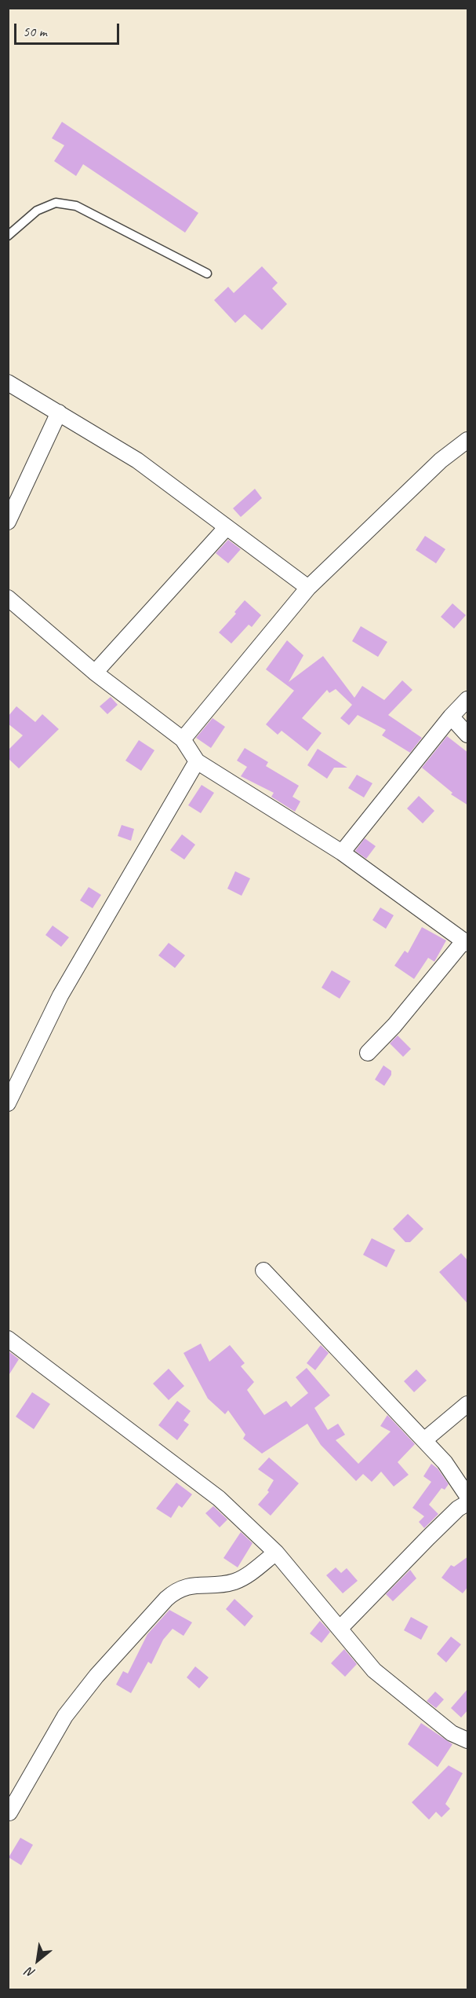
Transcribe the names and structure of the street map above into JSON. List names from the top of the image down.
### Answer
{
  "scale_bar": "50 m",
  "north": "bottom left"
}
